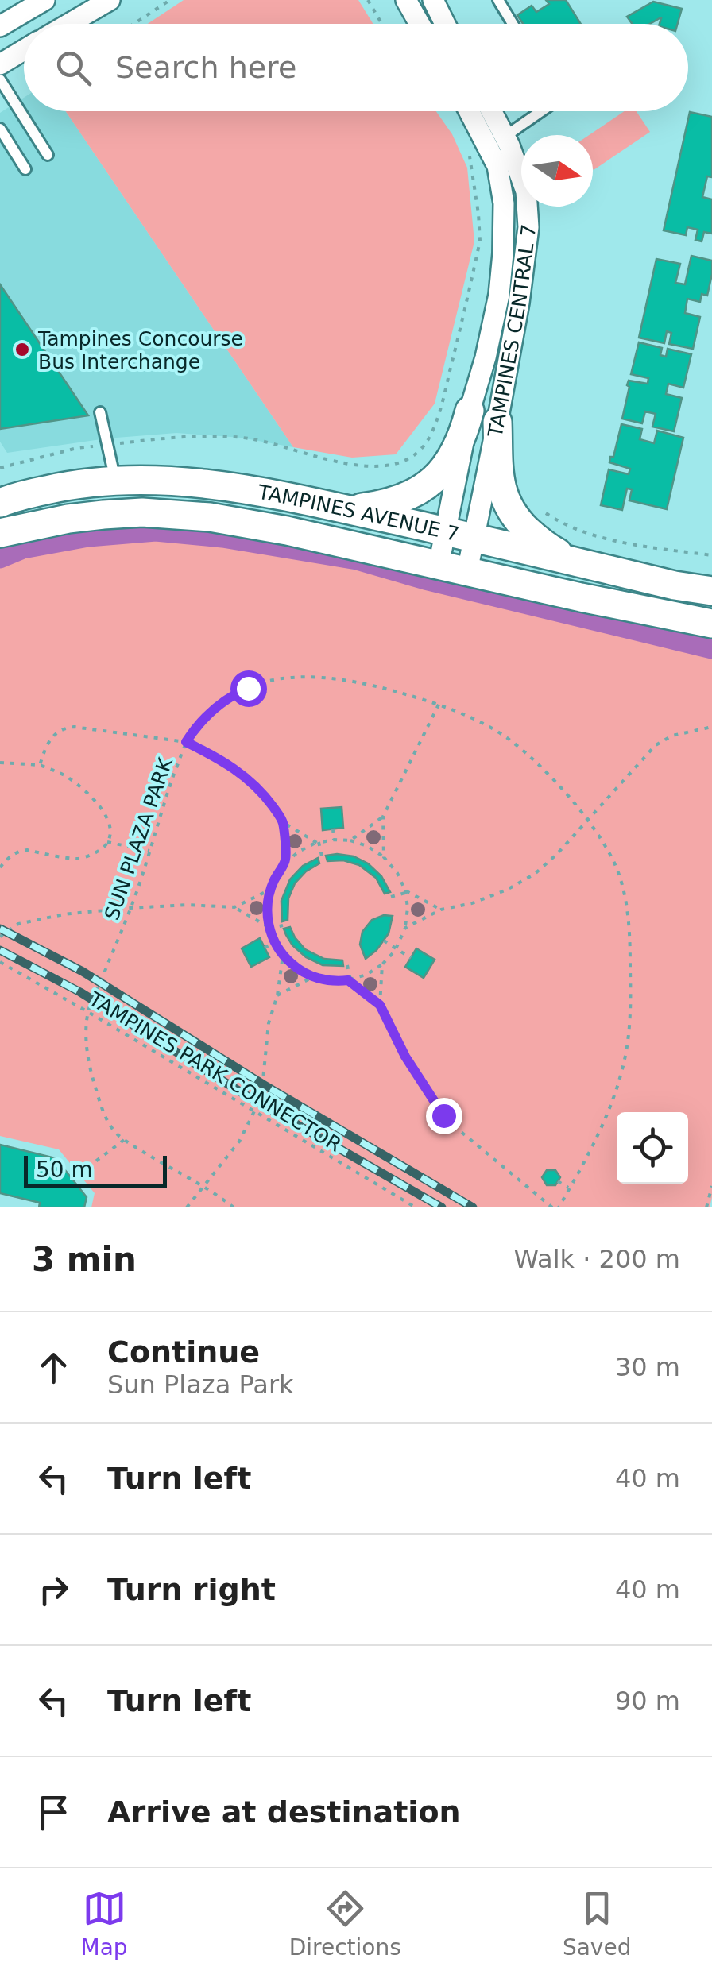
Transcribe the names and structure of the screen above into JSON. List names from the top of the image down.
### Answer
{
  "streets": {
    "main road": ["TAMPINES AVENUE 7"],
    "street": ["TAMPINES CENTRAL 7"],
    "path": ["SUN PLAZA PARK", "TAMPINES PARK CONNECTOR"]
  },
  "crossings": [
    ["TAMPINES CENTRAL 7", "TAMPINES AVENUE 7"],
    ["SUN PLAZA PARK", "TAMPINES PARK CONNECTOR"]
  ],
  "places": ["Tampines Concourse Bus Interchange"],
  "scale_bar": "50 m",
  "north": "right",
  "page": {
    "search": "Search here",
    "scale": "50 m",
    "heading": ["3 min", "Walk · 200 m"],
    "list": [
      ["Continue", "Sun Plaza Park", "30 m"],
      ["Turn left", "40 m"],
      ["Turn right", "40 m"],
      ["Turn left", "90 m"],
      "Arrive at destination"
    ],
    "nav": ["Map", "Directions", "Saved"]
  }
}
